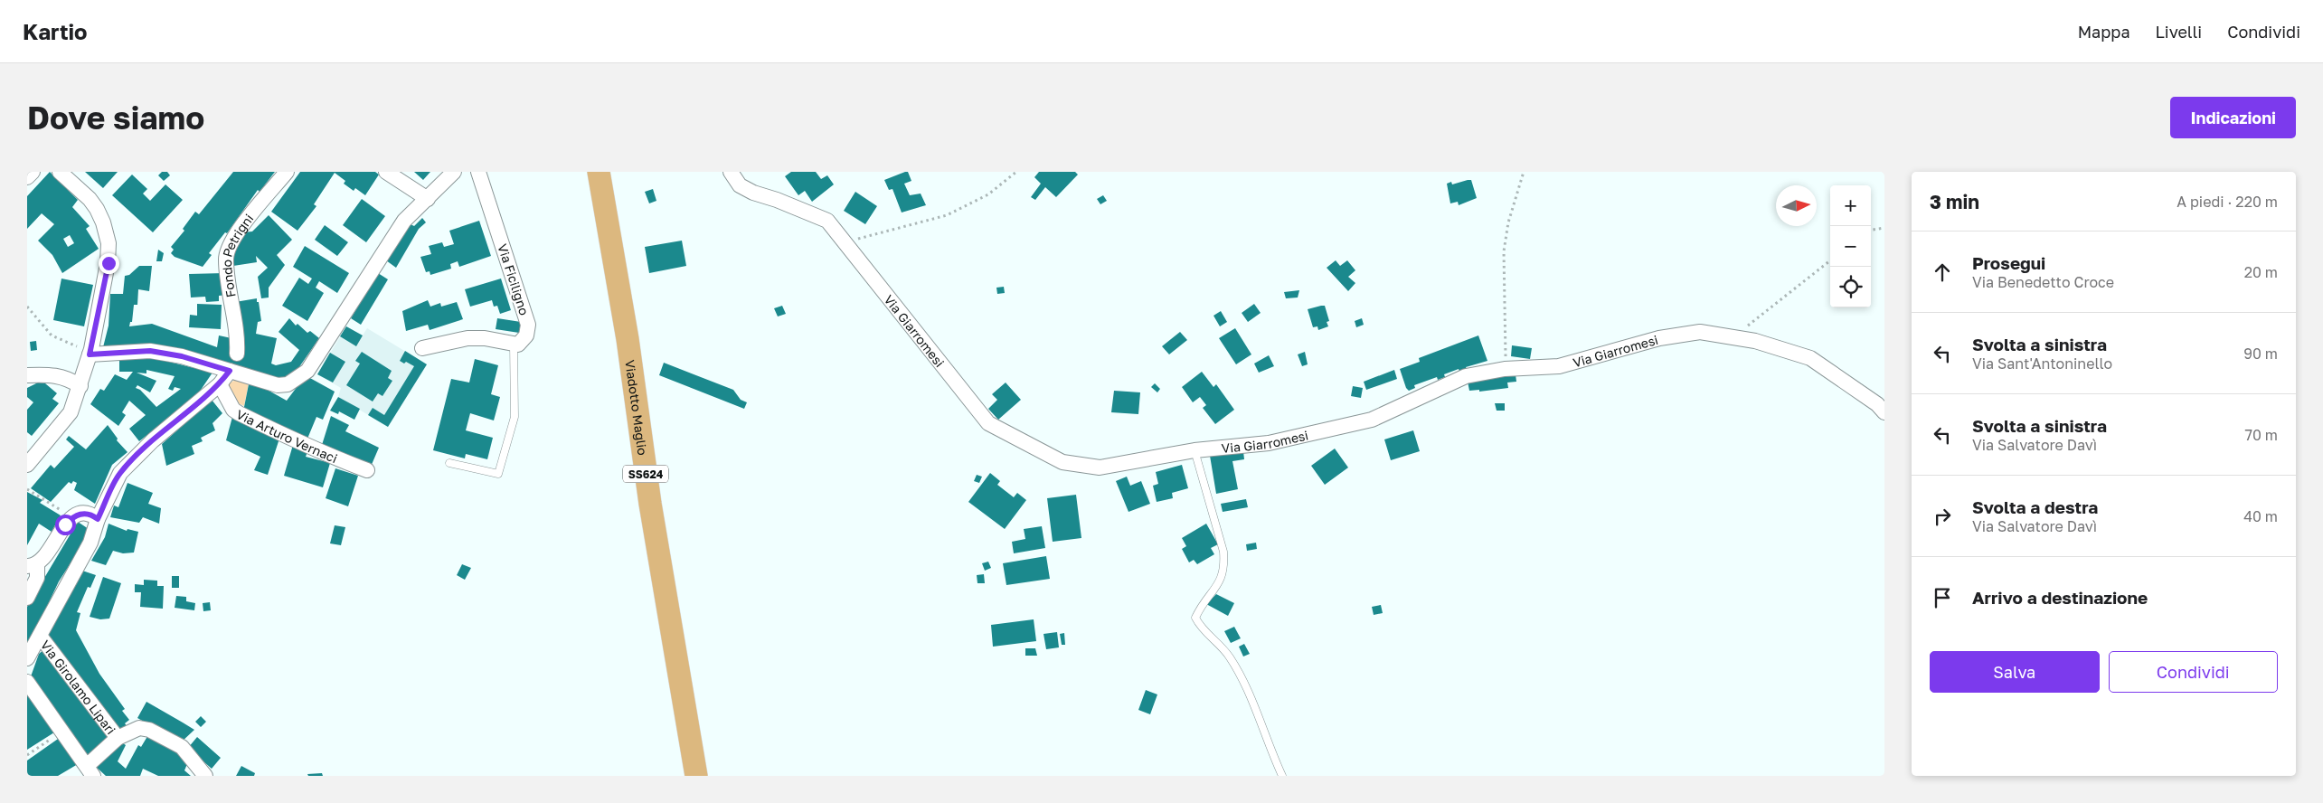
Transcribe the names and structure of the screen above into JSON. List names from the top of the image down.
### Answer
{
  "streets": {
    "main road": ["Viadotto Maglio", "SS624"],
    "street": [
      "Fondo Petrigni",
      "Via Ficiligno",
      "Via Giarromesi",
      "Via Arturo Vernaci",
      "Via Girolamo Lipari"
    ]
  },
  "north": "right",
  "page": {
    "header": "Kartio",
    "nav": ["Mappa", "Livelli", "Condividi"],
    "buttons": [
      "Indicazioni",
      ["Salva", "Condividi"]
    ],
    "title": "Dove siamo",
    "heading": ["3 min", "A piedi · 220 m"],
    "map_buttons": ["+", "−"],
    "list": [
      ["Prosegui", "Via Benedetto Croce", "20 m"],
      ["Svolta a sinistra", "Via Sant'Antoninello", "90 m"],
      ["Svolta a sinistra", "Via Salvatore Davì", "70 m"],
      ["Svolta a destra", "Via Salvatore Davì", "40 m"],
      "Arrivo a destinazione"
    ]
  }
}
